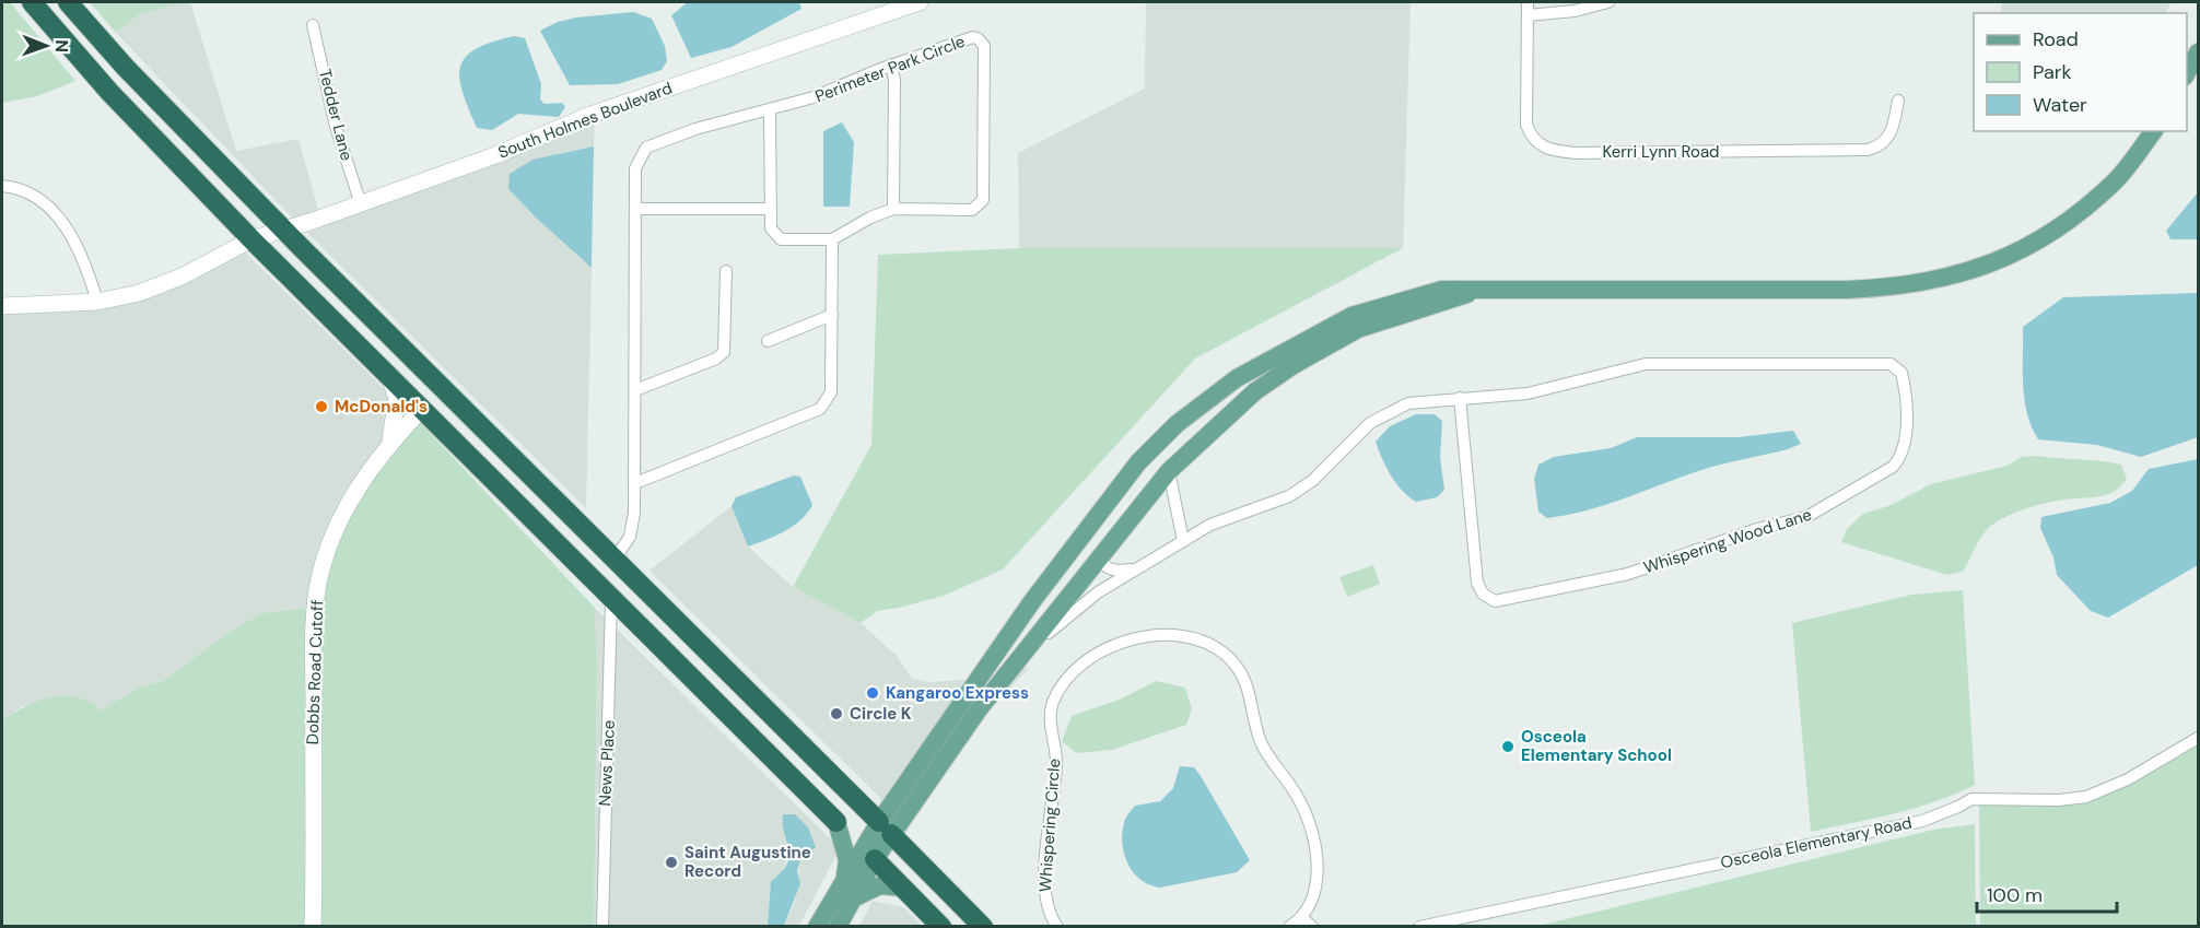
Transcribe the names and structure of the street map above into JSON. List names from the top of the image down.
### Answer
{
  "streets": {
    "street": [
      "Perimeter Park Circle",
      "Tedder Lane",
      "South Holmes Boulevard",
      "Kerri Lynn Road",
      "Whispering Wood Lane",
      "Dobbs Road Cutoff",
      "News Place",
      "Whispering Circle",
      "Osceola Elementary Road"
    ]
  },
  "crossings": [
    ["Tedder Lane", "South Holmes Boulevard"]
  ],
  "places": [
    "McDonald's",
    "Kangaroo Express",
    "Circle K",
    "Osceola Elementary School",
    "Saint Augustine Record"
  ],
  "legend": ["Road", "Park", "Water"],
  "scale_bar": "100 m",
  "north": "right"
}
